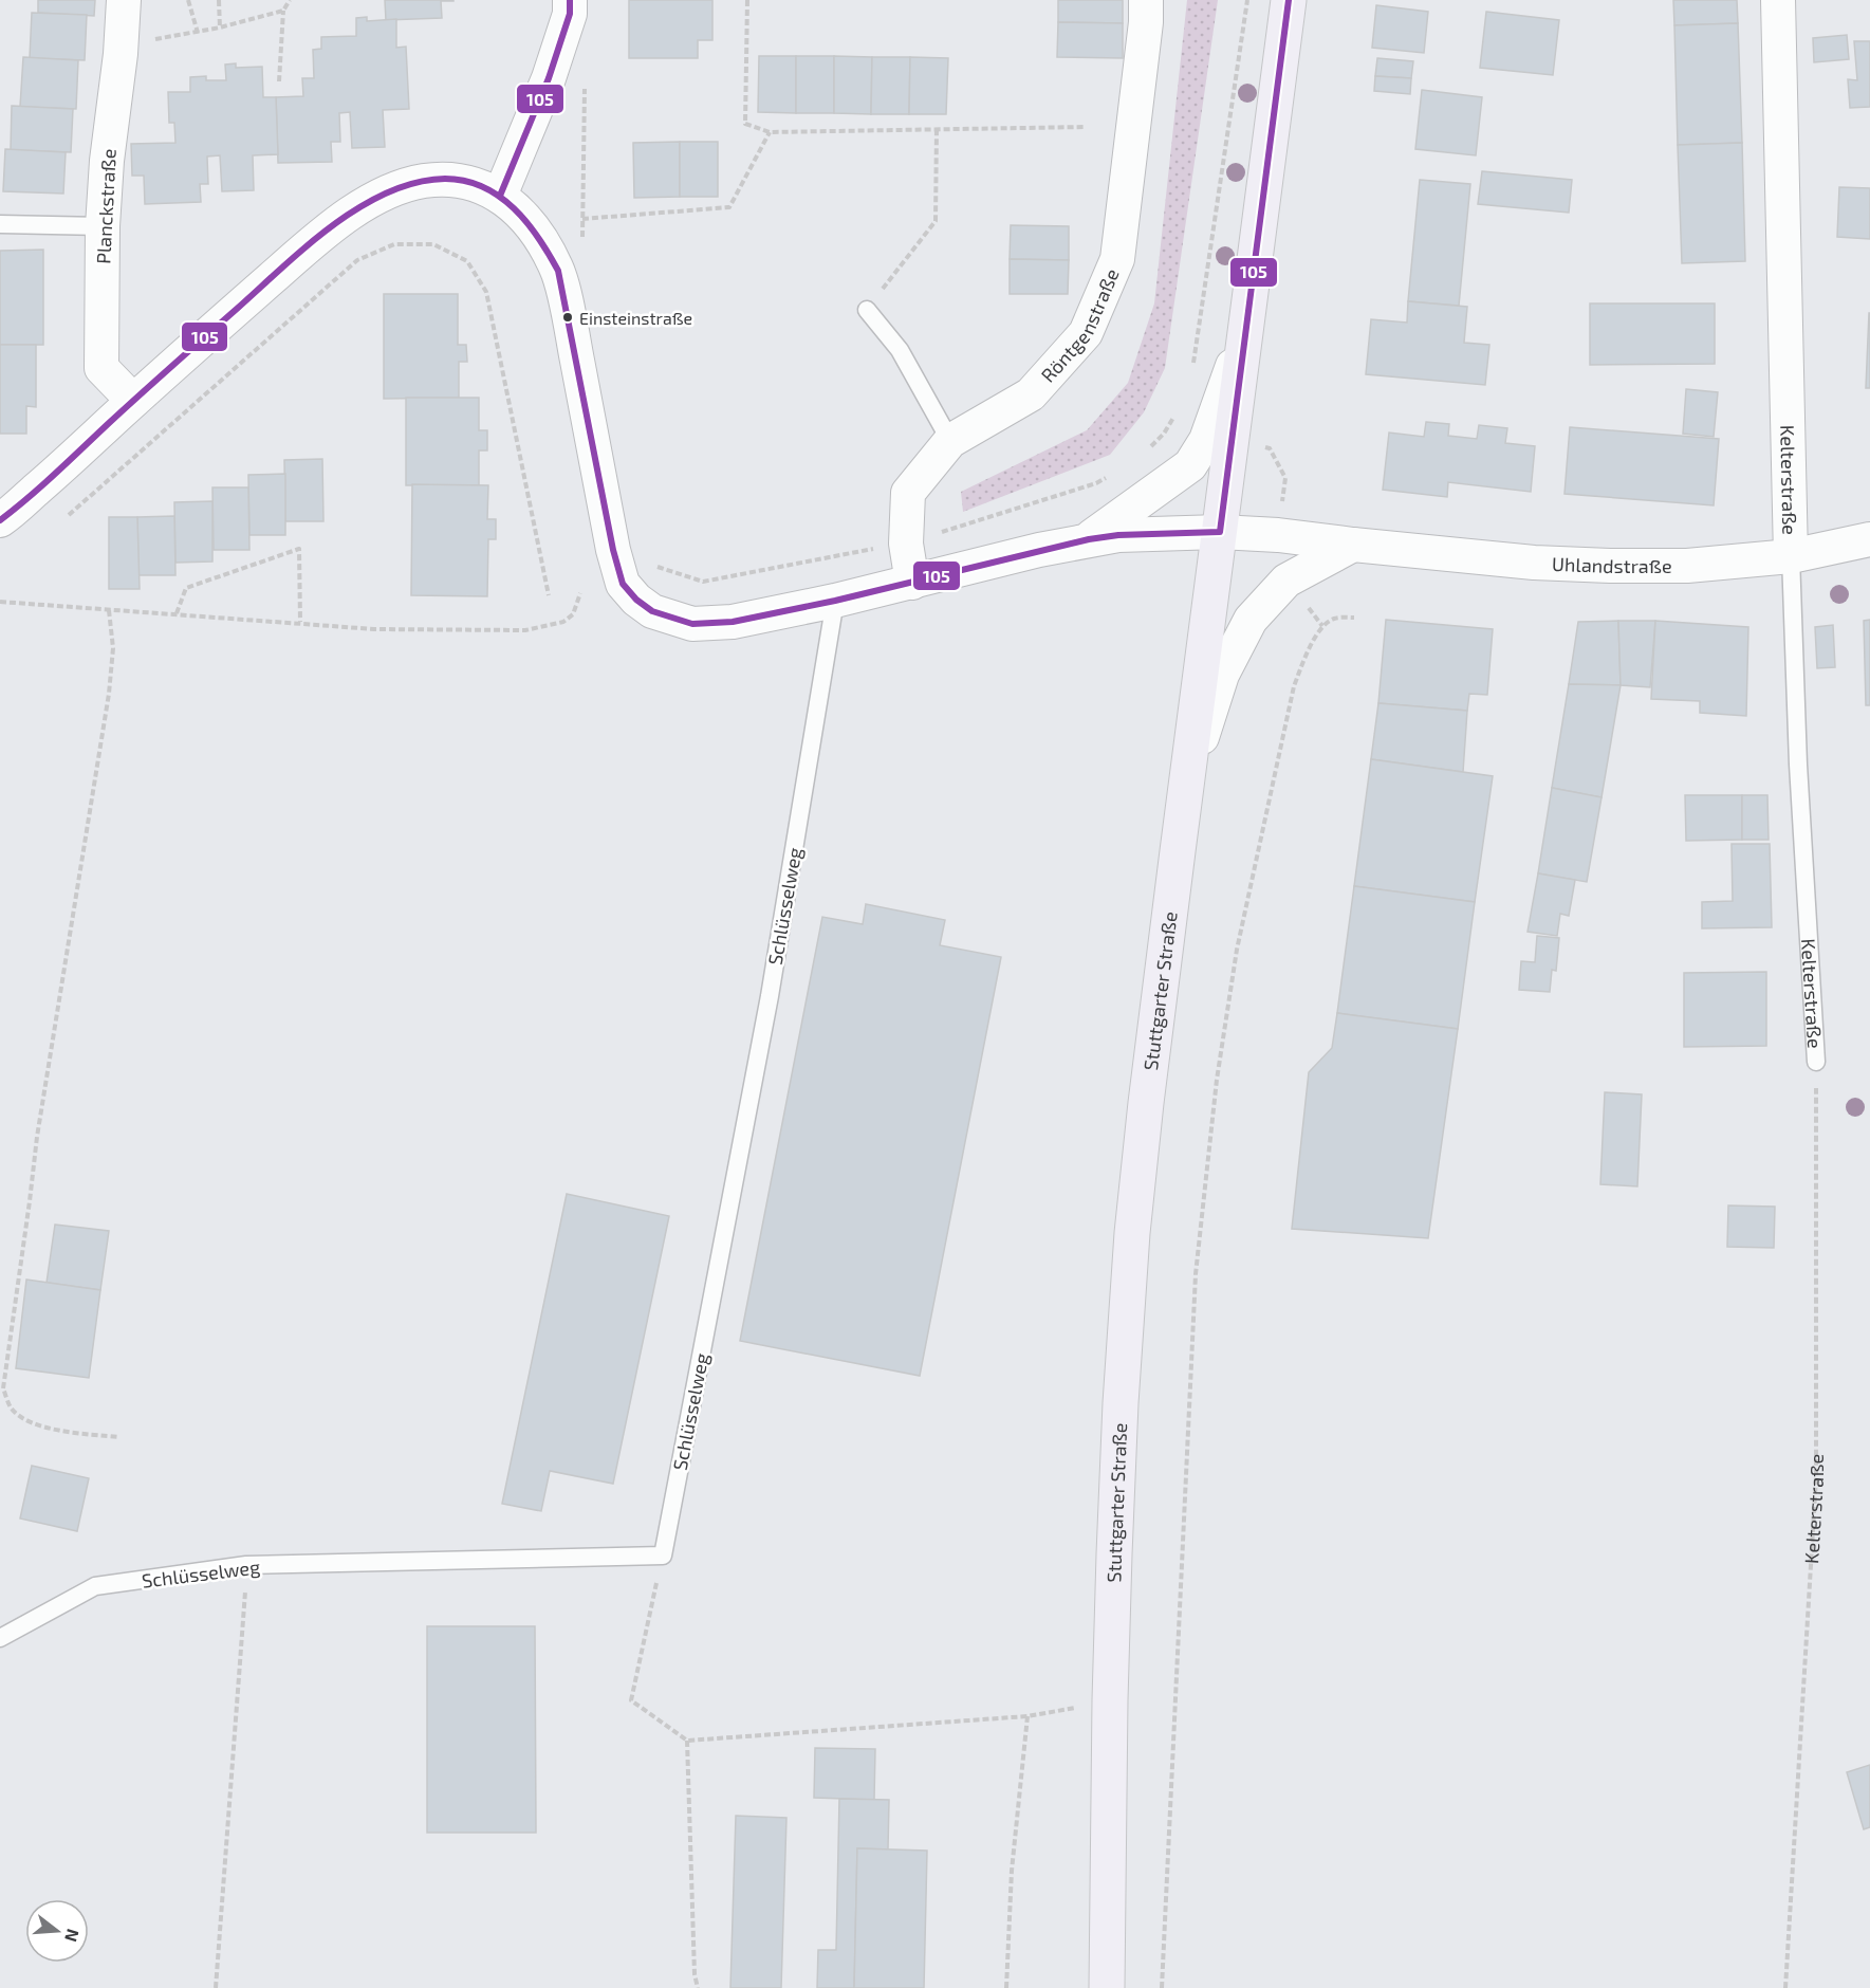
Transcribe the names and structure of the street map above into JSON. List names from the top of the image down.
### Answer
{
  "streets": {
    "main road": ["Stuttgarter Straße"],
    "street": [
      "Planckstraße",
      "Röntgenstraße",
      "Kelterstraße",
      "Uhlandstraße"
    ],
    "lane": ["Schlüsselweg"]
  },
  "crossings": [
    ["Planckstraße", "Uhlandstraße"],
    ["Röntgenstraße", "Uhlandstraße"],
    ["Kelterstraße", "Uhlandstraße"],
    ["Uhlandstraße", "Schlüsselweg"],
    ["Uhlandstraße", "Stuttgarter Straße"]
  ],
  "places": ["Einsteinstraße"],
  "lines": ["transit line 105"],
  "north": "right"
}
